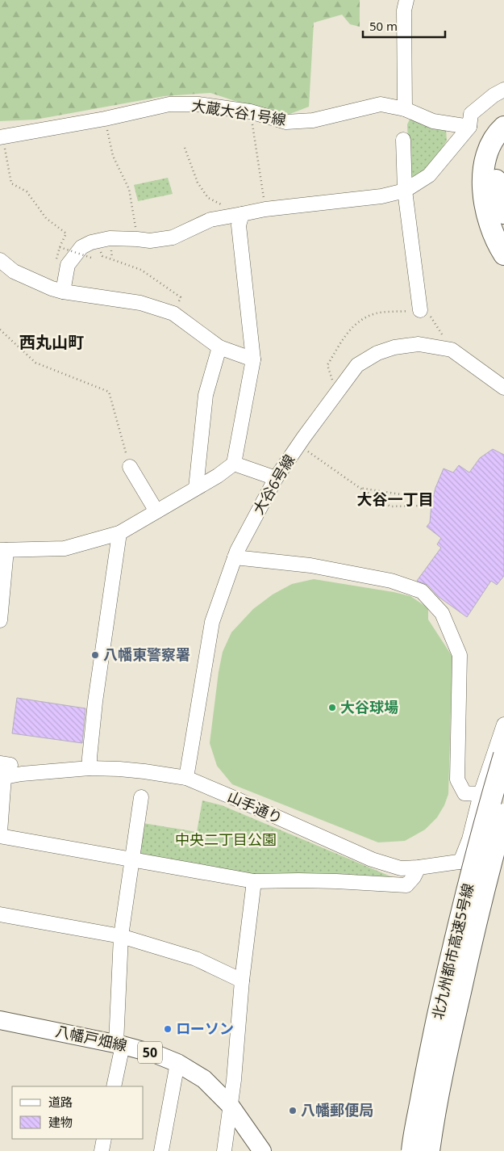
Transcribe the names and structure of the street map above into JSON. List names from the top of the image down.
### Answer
{
  "streets": {
    "highway": ["北九州都市高速5号線"],
    "main road": ["八幡戸畑線", "50"],
    "street": ["大蔵大谷1号線", "大谷6号線", "山手通り"]
  },
  "crossings": [
    ["大谷6号線", "山手通り"]
  ],
  "districts": ["西丸山町", "大谷一丁目"],
  "parks": ["中央二丁目公園"],
  "places": [
    "八幡東警察署",
    "大谷球場",
    "ローソン",
    "八幡郵便局"
  ],
  "legend": ["道路", "建物"],
  "scale_bar": "50 m"
}
